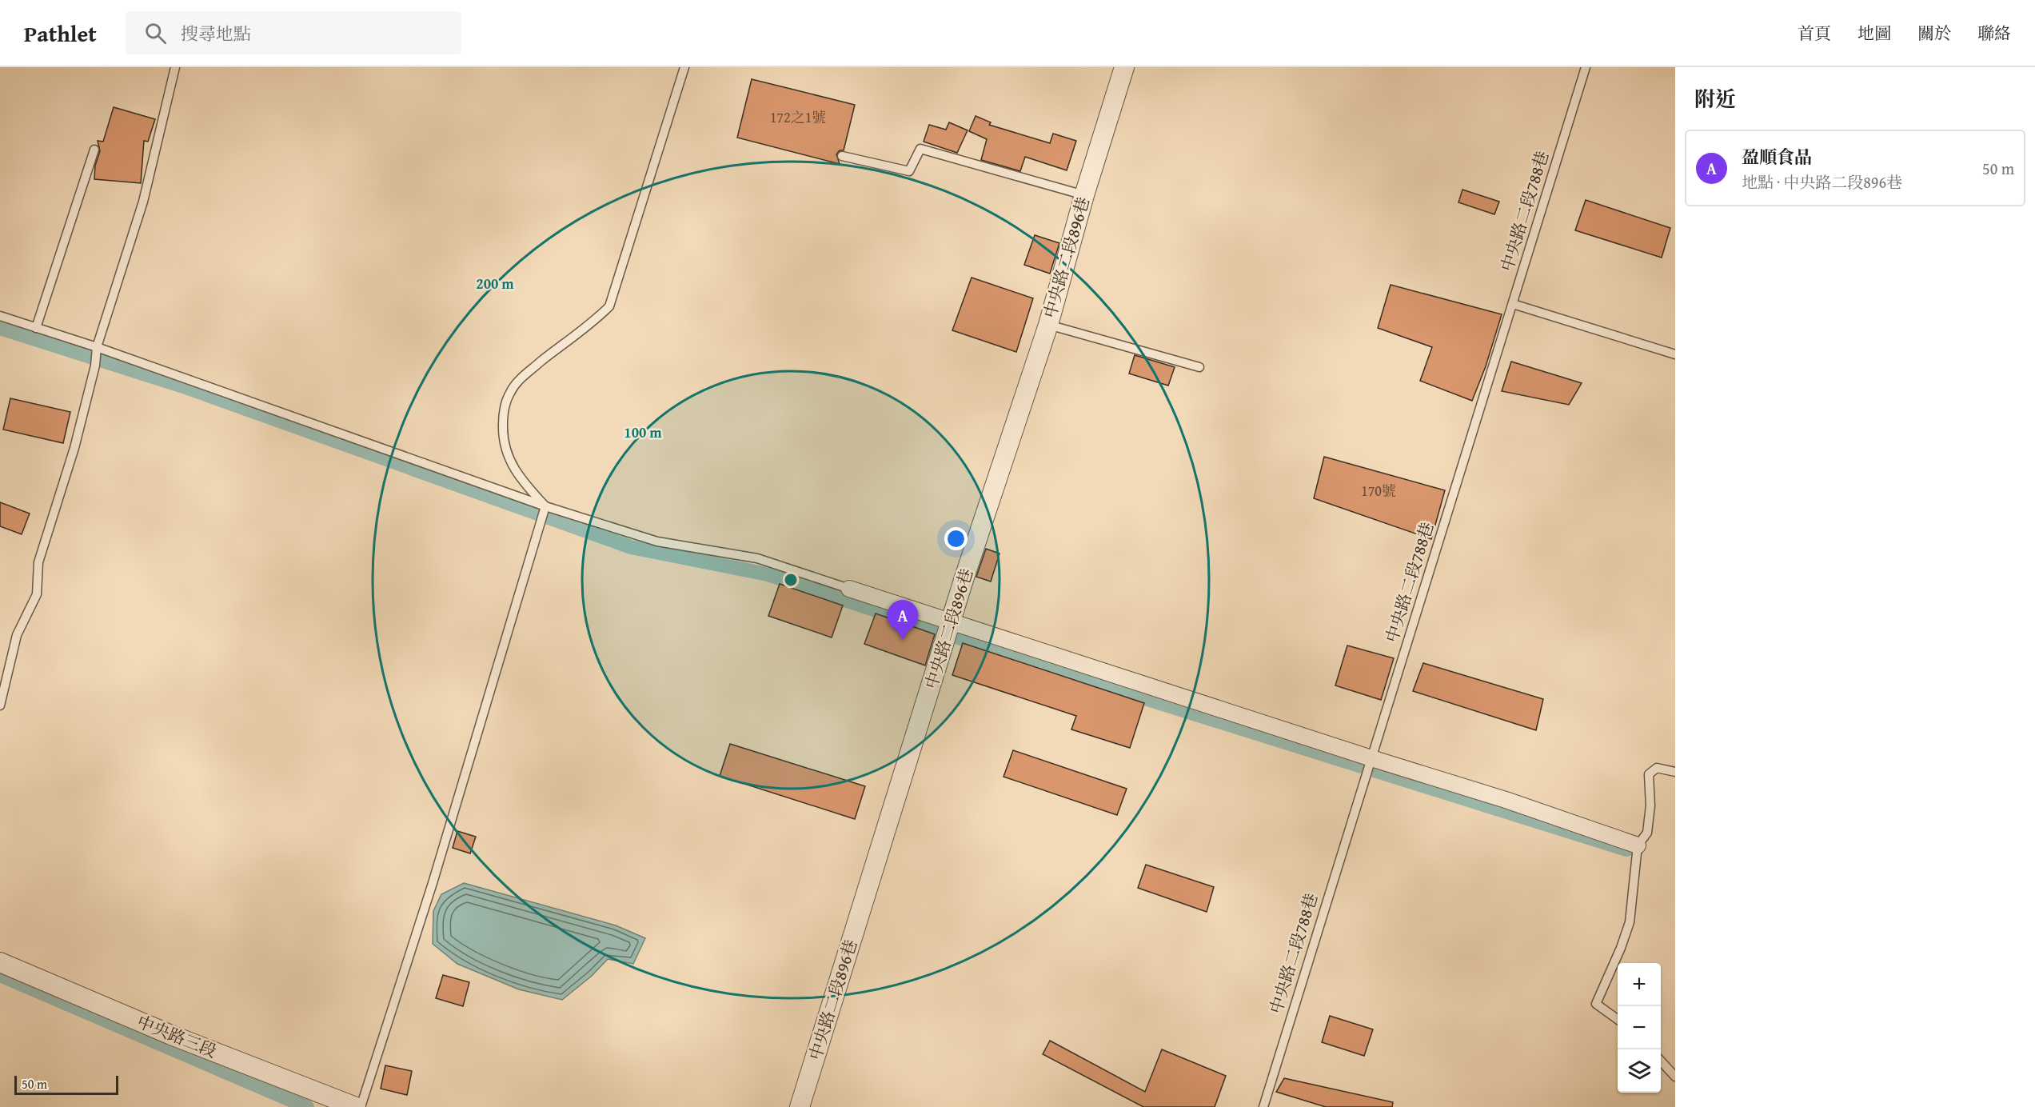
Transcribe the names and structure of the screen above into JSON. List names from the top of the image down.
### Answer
{
  "streets": {
    "street": ["中央路二段896巷", "中央路三段"],
    "lane": ["中央路二段788巷"]
  },
  "house_numbers": ["172之1號", "170號"],
  "scale_bar": "50 m",
  "page": {
    "header": "Pathlet",
    "search": "搜尋地點",
    "nav": [
      "首頁",
      "地圖",
      "關於",
      "聯絡"
    ],
    "heading": "附近",
    "list": [
      {
        "mark": "A",
        "name": "盈順食品",
        "note": "地點 · 中央路二段896巷",
        "value": "50 m"
      }
    ],
    "pins": "A",
    "map_buttons": ["+", "−"],
    "scale": "50 m"
  },
  "rings": ["200 m", "100 m"]
}
